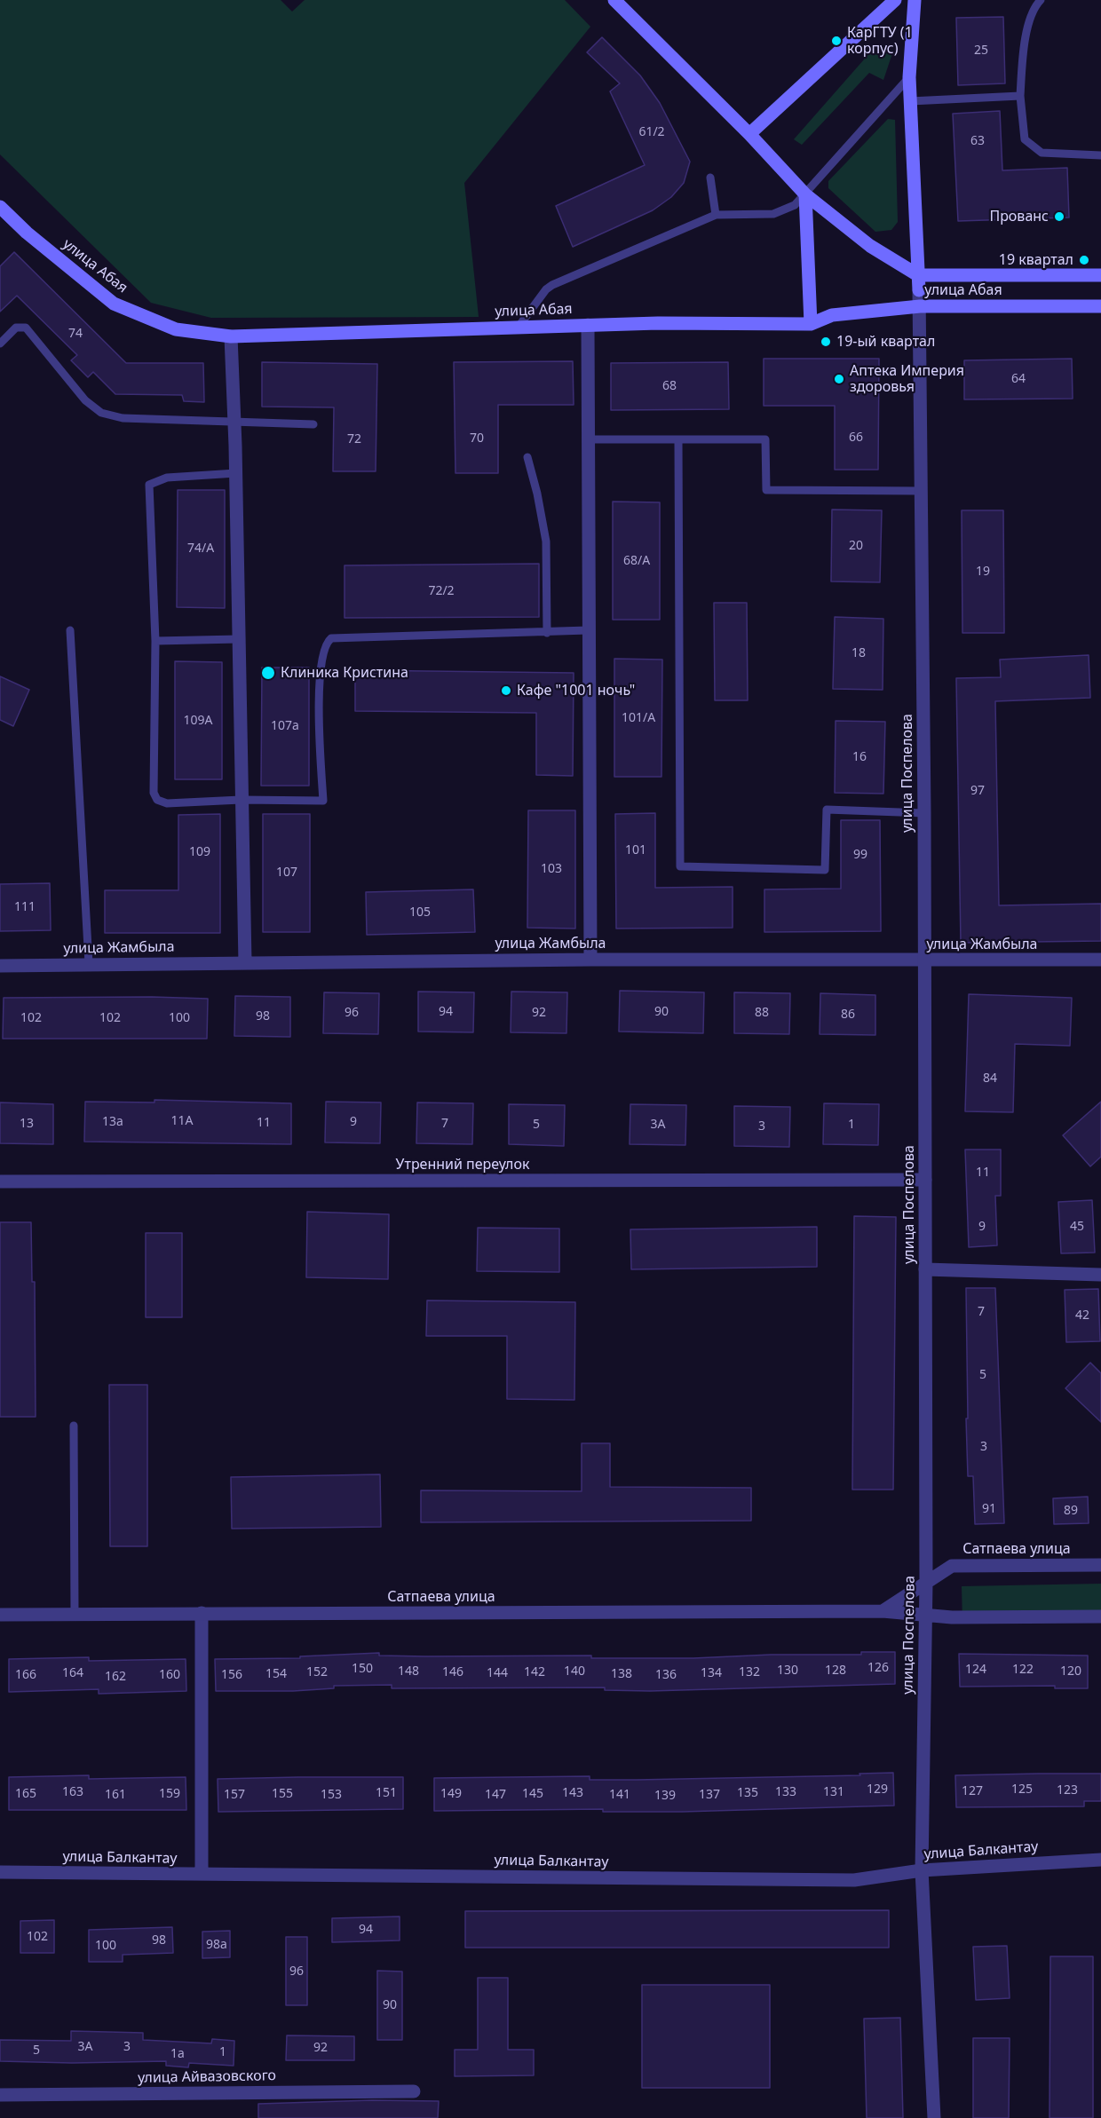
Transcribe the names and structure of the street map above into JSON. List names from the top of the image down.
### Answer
{
  "streets": {
    "main road": ["улица Абая"],
    "street": [
      "улица Поспелова",
      "улица Жамбыла",
      "Утренний переулок",
      "Сатпаева улица",
      "улица Балкантау",
      "улица Айвазовского"
    ]
  },
  "crossings": [
    ["улица Абая", "улица Поспелова"],
    ["улица Поспелова", "улица Жамбыла"],
    ["улица Поспелова", "Утренний переулок"],
    ["улица Поспелова", "Сатпаева улица"],
    ["улица Поспелова", "улица Балкантау"]
  ],
  "places": [
    "КарГТУ (1 корпус)",
    "Прованс",
    "19 квартал",
    "19-ый квартал",
    "Аптека Империя здоровья",
    "Клиника Кристина",
    "Кафе \"1001 ночь\""
  ],
  "house_numbers": [
    "25",
    "61/2",
    "63",
    "74",
    "64",
    "68",
    "66",
    "70",
    "72",
    "20",
    "74/А",
    "68/А",
    "19",
    "72/2",
    "18",
    "101/А",
    "109А",
    "107а",
    "16",
    "97",
    "101",
    "109",
    "99",
    "103",
    "107",
    "111",
    "105",
    "94",
    "90",
    "96",
    "92",
    "88",
    "86",
    "98",
    "102",
    "102",
    "100",
    "84",
    "11А",
    "13а",
    "9",
    "11",
    "13",
    "7",
    "5",
    "3А",
    "1",
    "3",
    "11",
    "9",
    "45",
    "7",
    "42",
    "5",
    "3",
    "91",
    "89",
    "126",
    "150",
    "124",
    "122",
    "130",
    "128",
    "148",
    "140",
    "120",
    "152",
    "146",
    "142",
    "132",
    "164",
    "144",
    "134",
    "154",
    "138",
    "166",
    "160",
    "156",
    "136",
    "162",
    "129",
    "125",
    "123",
    "127",
    "163",
    "133",
    "131",
    "151",
    "143",
    "135",
    "165",
    "159",
    "155",
    "149",
    "145",
    "161",
    "157",
    "153",
    "147",
    "141",
    "137",
    "139",
    "94",
    "102",
    "98",
    "98а",
    "100",
    "96",
    "90",
    "3А",
    "3",
    "92",
    "5",
    "1",
    "1а"
  ]
}
